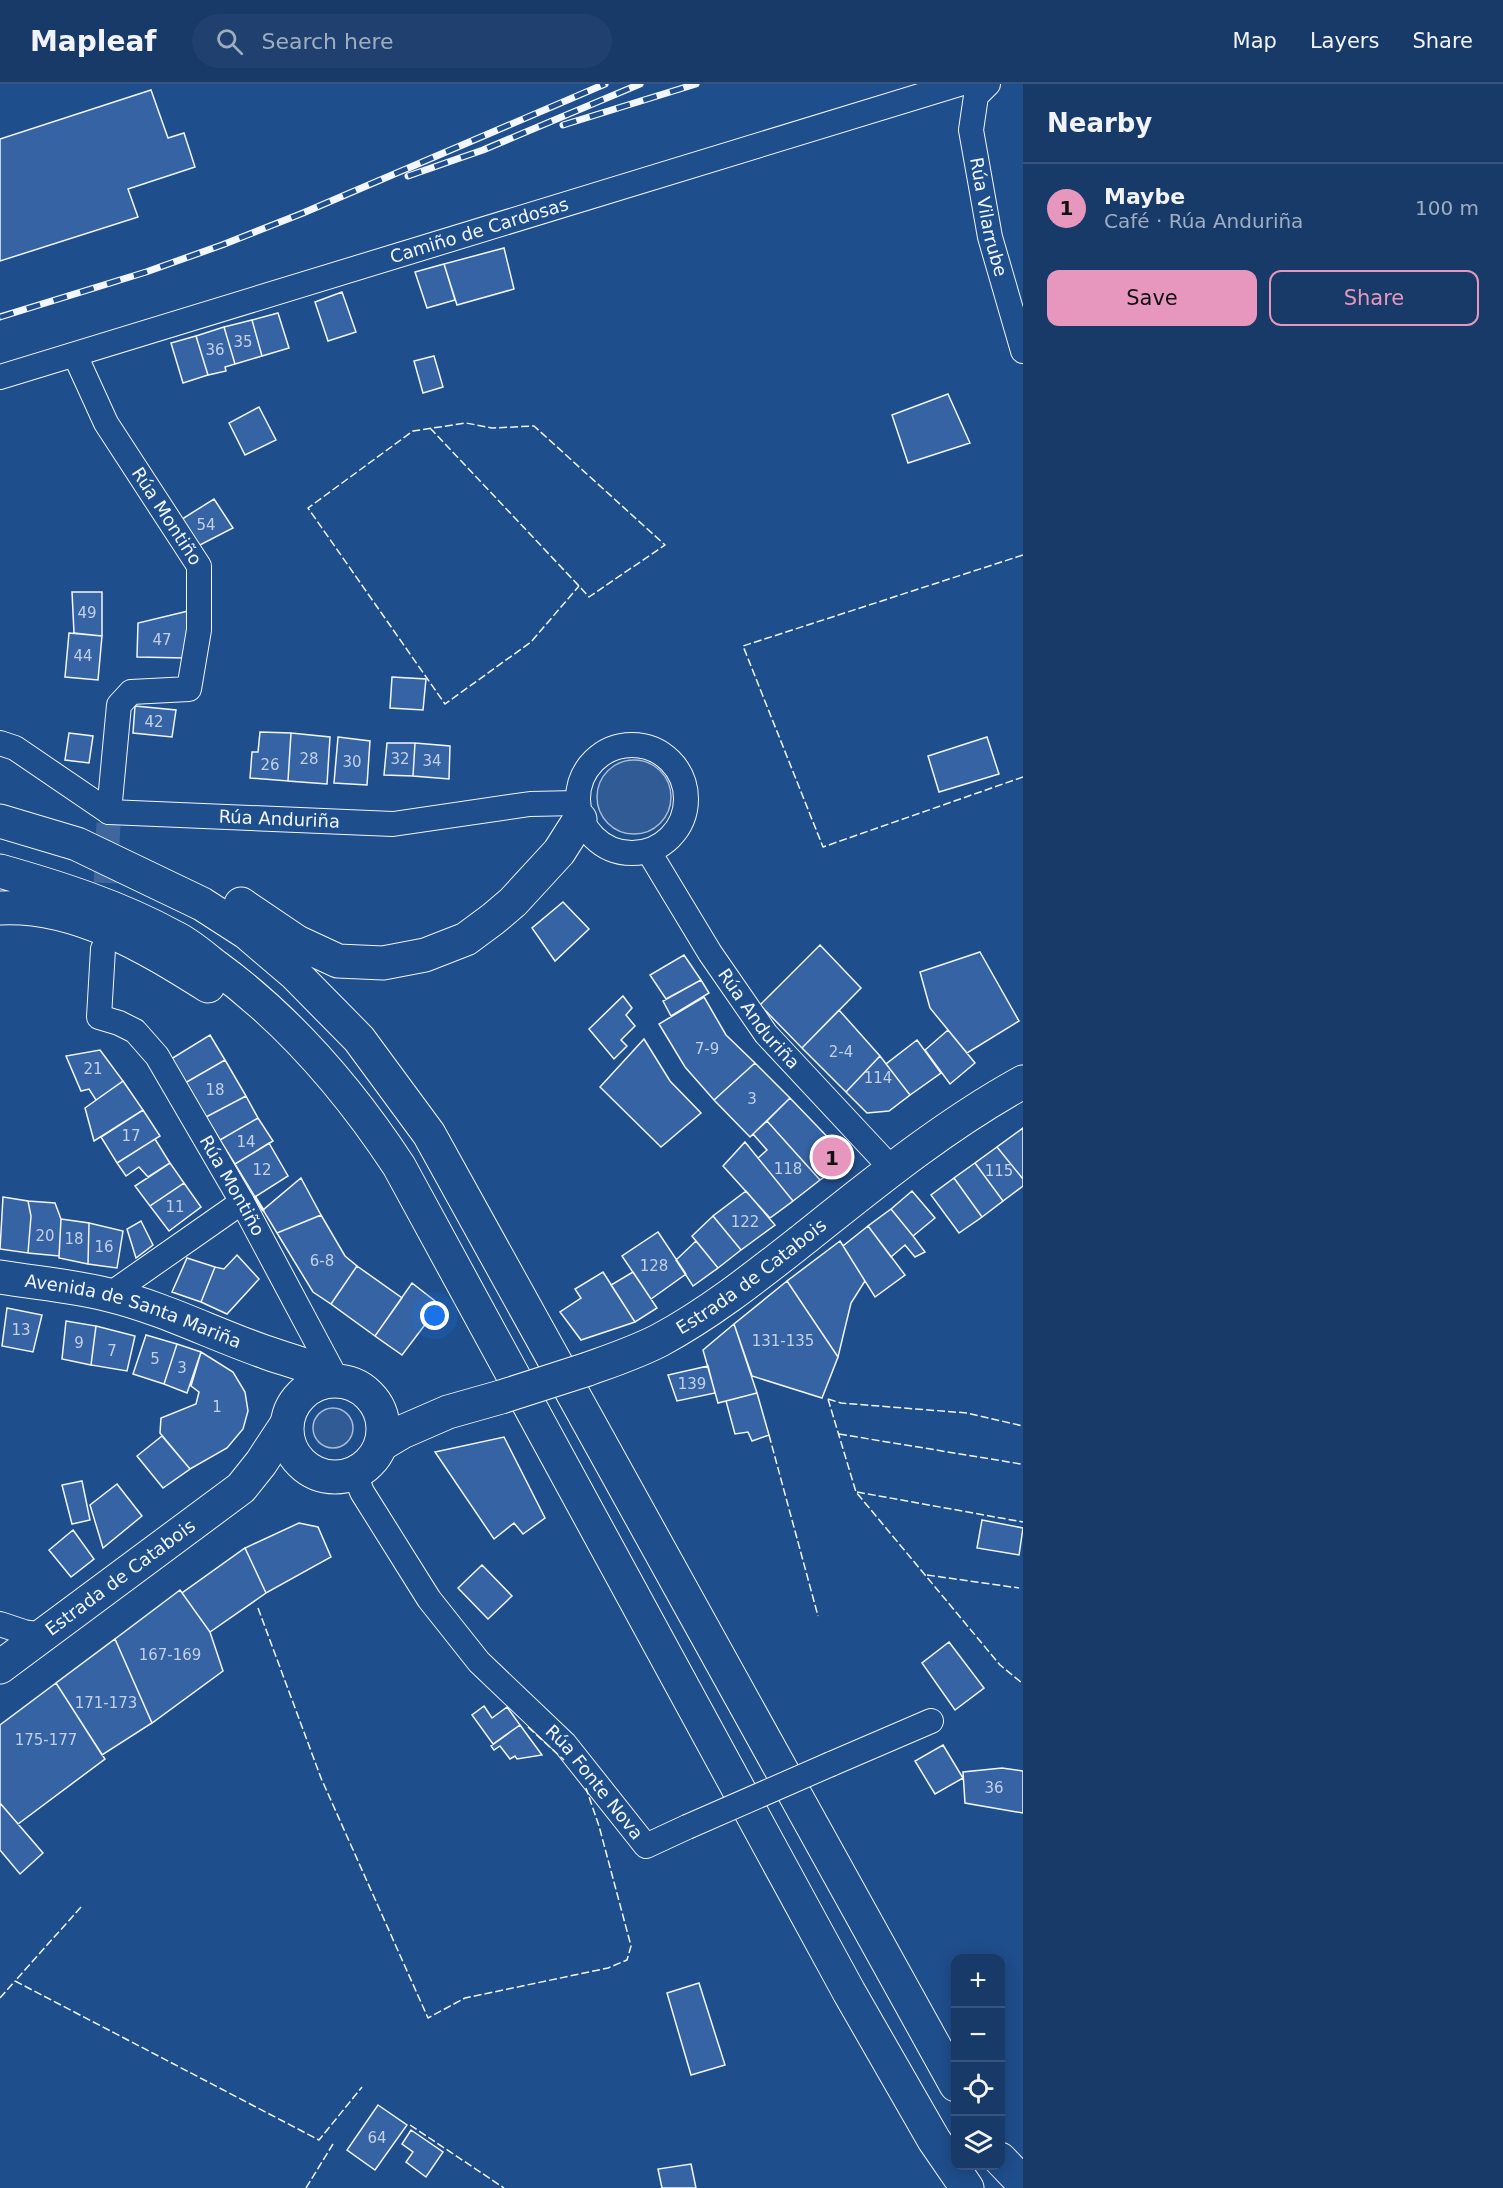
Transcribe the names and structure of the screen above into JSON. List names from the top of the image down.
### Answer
{
  "streets": {
    "main road": ["Estrada de Catabois", "Avenida de Santa Mariña"],
    "street": [
      "Rúa Vilarrube",
      "Camiño de Cardosas",
      "Rúa Montiño",
      "Rúa Anduriña",
      "Rúa Fonte Nova"
    ]
  },
  "crossings": [
    ["Camiño de Cardosas", "Rúa Montiño"],
    ["Rúa Montiño", "Rúa Anduriña"],
    ["Rúa Montiño", "Estrada de Catabois"],
    ["Rúa Montiño", "Avenida de Santa Mariña"],
    ["Rúa Montiño", "Rúa Fonte Nova"],
    ["Rúa Anduriña", "Estrada de Catabois"],
    ["Estrada de Catabois", "Avenida de Santa Mariña"],
    ["Estrada de Catabois", "Rúa Fonte Nova"],
    ["Avenida de Santa Mariña", "Rúa Fonte Nova"]
  ],
  "house_numbers": [
    "35",
    "36",
    "54",
    "49",
    "47",
    "44",
    "42",
    "28",
    "32",
    "34",
    "30",
    "26",
    "7-9",
    "2-4",
    "21",
    "114",
    "18",
    "3",
    "17",
    "14",
    "118",
    "12",
    "115",
    "11",
    "122",
    "20",
    "18",
    "16",
    "6-8",
    "128",
    "13",
    "131-135",
    "9",
    "7",
    "5",
    "3",
    "139",
    "1",
    "167-169",
    "171-173",
    "175-177",
    "36",
    "64"
  ],
  "page": {
    "header": "Mapleaf",
    "search": "Search here",
    "nav": ["Map", "Layers", "Share"],
    "heading": "Nearby",
    "list": [
      {
        "mark": "1",
        "name": "Maybe",
        "note": "Café · Rúa Anduriña",
        "value": "100 m"
      }
    ],
    "buttons": ["Save", "Share"],
    "pins": "1",
    "map_buttons": ["+", "−"]
  }
}
